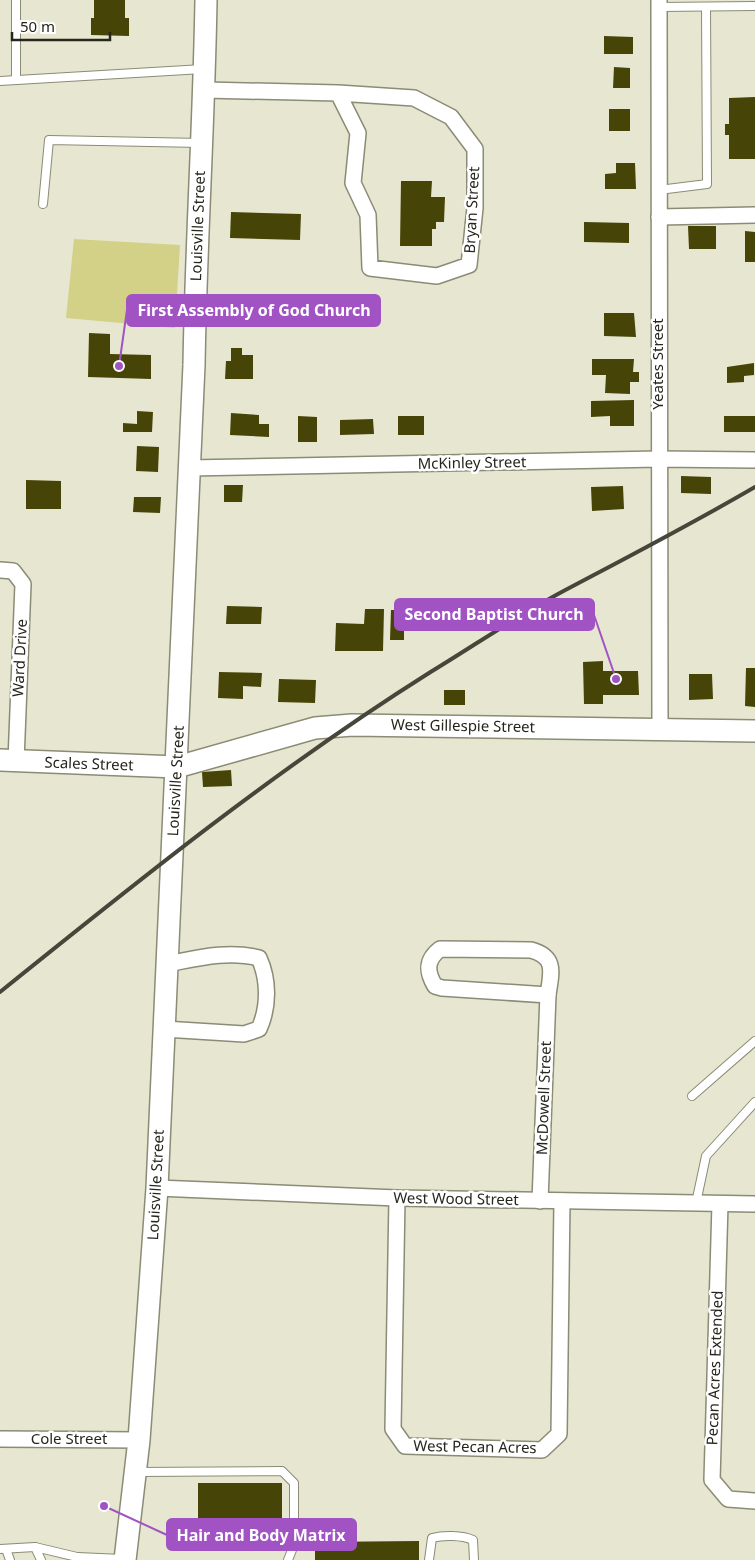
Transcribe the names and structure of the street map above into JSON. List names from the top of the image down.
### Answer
{
  "streets": {
    "street": [
      "Bryan Street",
      "Louisville Street",
      "Yeates Street",
      "McKinley Street",
      "Ward Drive",
      "West Gillespie Street",
      "Scales Street",
      "McDowell Street",
      "West Wood Street",
      "Pecan Acres Extended",
      "Cole Street",
      "West Pecan Acres"
    ]
  },
  "crossings": [
    ["Bryan Street", "Louisville Street"],
    ["Louisville Street", "McKinley Street"],
    ["Louisville Street", "West Gillespie Street"],
    ["Louisville Street", "Scales Street"],
    ["Louisville Street", "West Wood Street"],
    ["Louisville Street", "Cole Street"],
    ["Yeates Street", "McKinley Street"],
    ["Yeates Street", "West Gillespie Street"],
    ["Ward Drive", "Scales Street"],
    ["West Gillespie Street", "Scales Street"],
    ["McDowell Street", "West Wood Street"],
    ["West Wood Street", "Pecan Acres Extended"],
    ["West Wood Street", "West Pecan Acres"]
  ],
  "places": ["First Assembly of God Church", "Second Baptist Church", "Hair and Body Matrix"],
  "scale_bar": "50 m"
}
